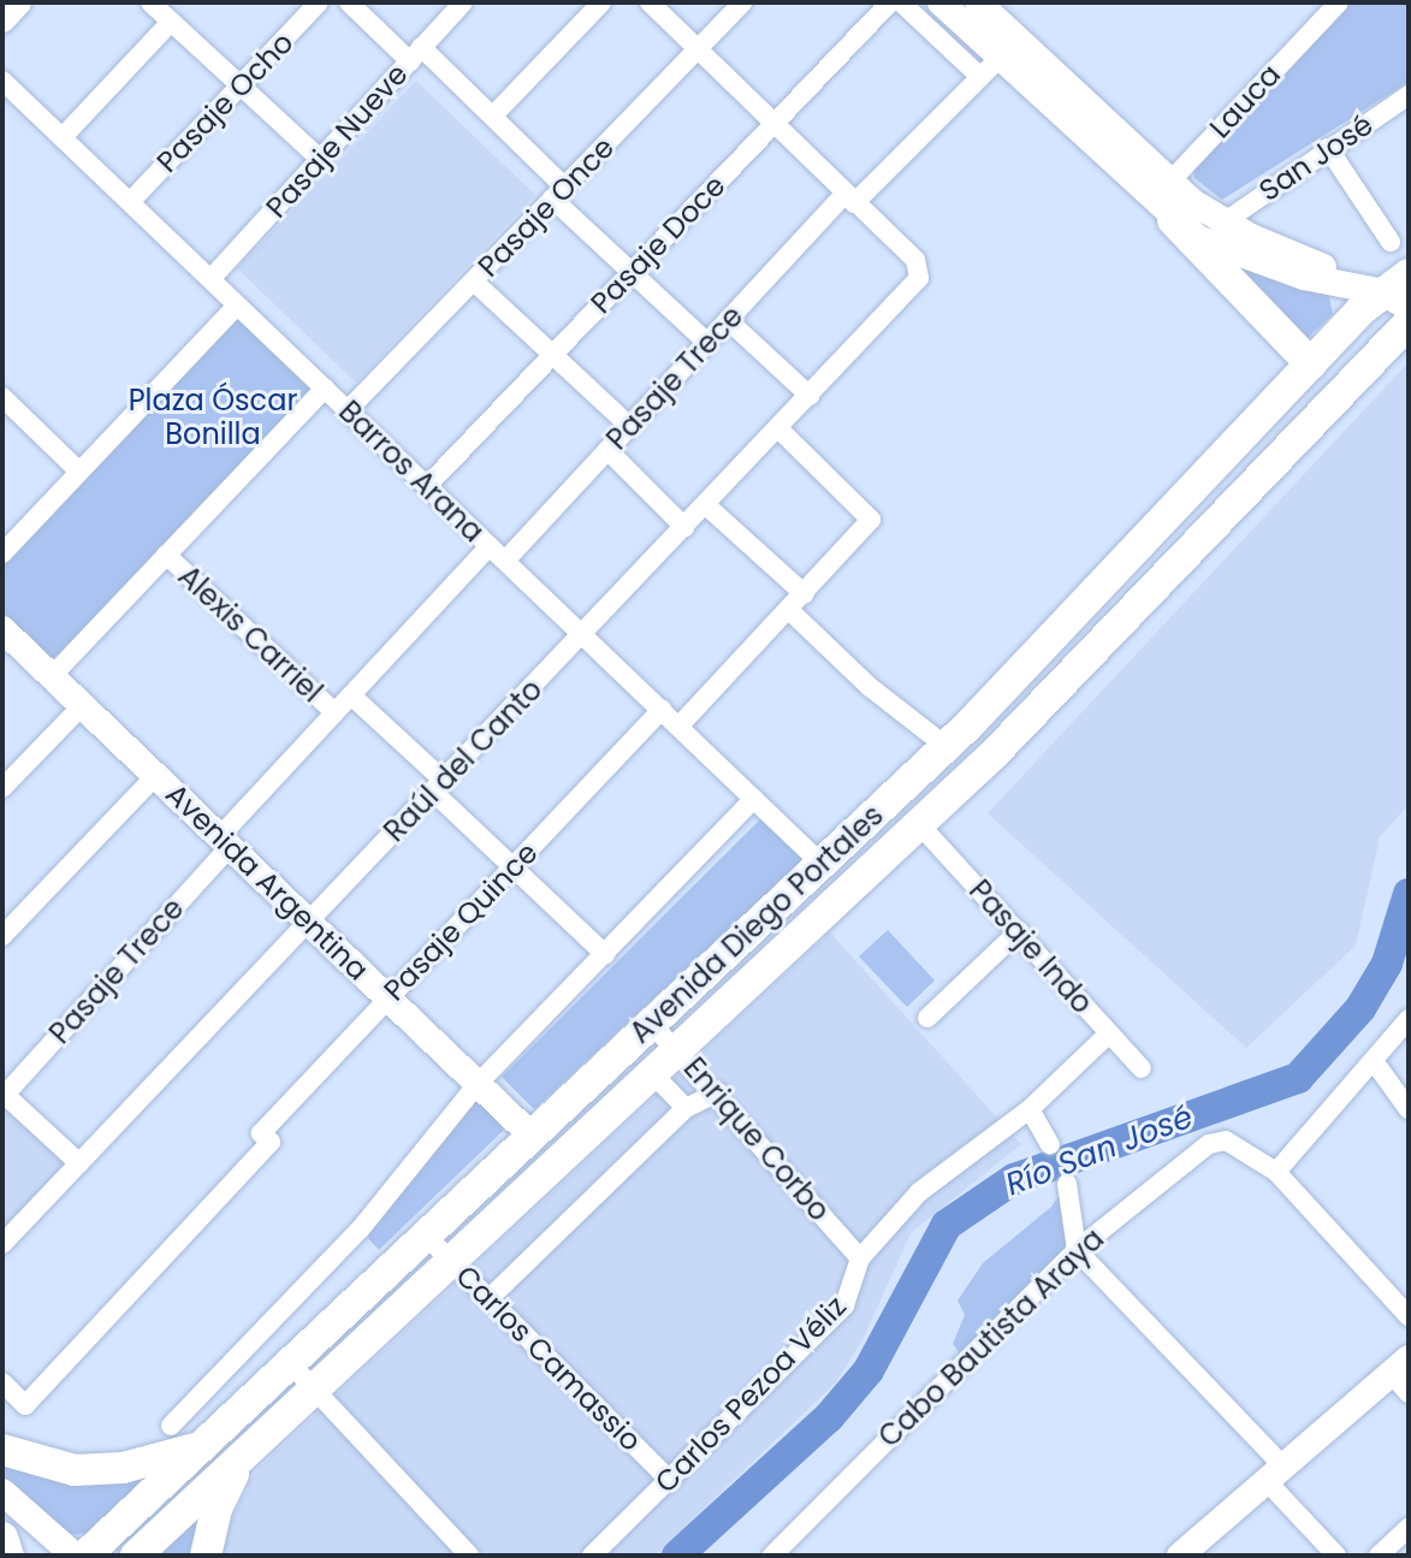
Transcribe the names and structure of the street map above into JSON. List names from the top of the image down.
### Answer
{
  "streets": {
    "main road": ["Avenida Argentina", "Avenida Diego Portales"],
    "street": [
      "Lauca",
      "Pasaje Ocho",
      "Pasaje Nueve",
      "San José",
      "Pasaje Once",
      "Pasaje Doce",
      "Pasaje Trece",
      "Barros Arana",
      "Alexis Carriel",
      "Raúl del Canto",
      "Pasaje Quince",
      "Pasaje Indo",
      "Enrique Corbo",
      "Cabo Bautista Araya",
      "Carlos Camassio",
      "Carlos Pezoa Véliz"
    ]
  },
  "crossings": [
    ["Pasaje Ocho", "Barros Arana"],
    ["Pasaje Nueve", "Barros Arana"],
    ["Pasaje Once", "Barros Arana"],
    ["Pasaje Doce", "Barros Arana"],
    ["Pasaje Trece", "Barros Arana"],
    ["Pasaje Trece", "Alexis Carriel"],
    ["Pasaje Trece", "Raúl del Canto"],
    ["Pasaje Trece", "Avenida Argentina"],
    ["Barros Arana", "Raúl del Canto"],
    ["Barros Arana", "Pasaje Quince"],
    ["Barros Arana", "Avenida Diego Portales"],
    ["Raúl del Canto", "Avenida Argentina"],
    ["Avenida Argentina", "Pasaje Quince"],
    ["Avenida Argentina", "Avenida Diego Portales"],
    ["Avenida Diego Portales", "Pasaje Indo"],
    ["Avenida Diego Portales", "Enrique Corbo"],
    ["Avenida Diego Portales", "Carlos Camassio"],
    ["Pasaje Indo", "Carlos Pezoa Véliz"],
    ["Enrique Corbo", "Carlos Pezoa Véliz"],
    ["Carlos Camassio", "Carlos Pezoa Véliz"]
  ],
  "water": ["Río San José"],
  "parks": ["Plaza Óscar Bonilla"]
}
